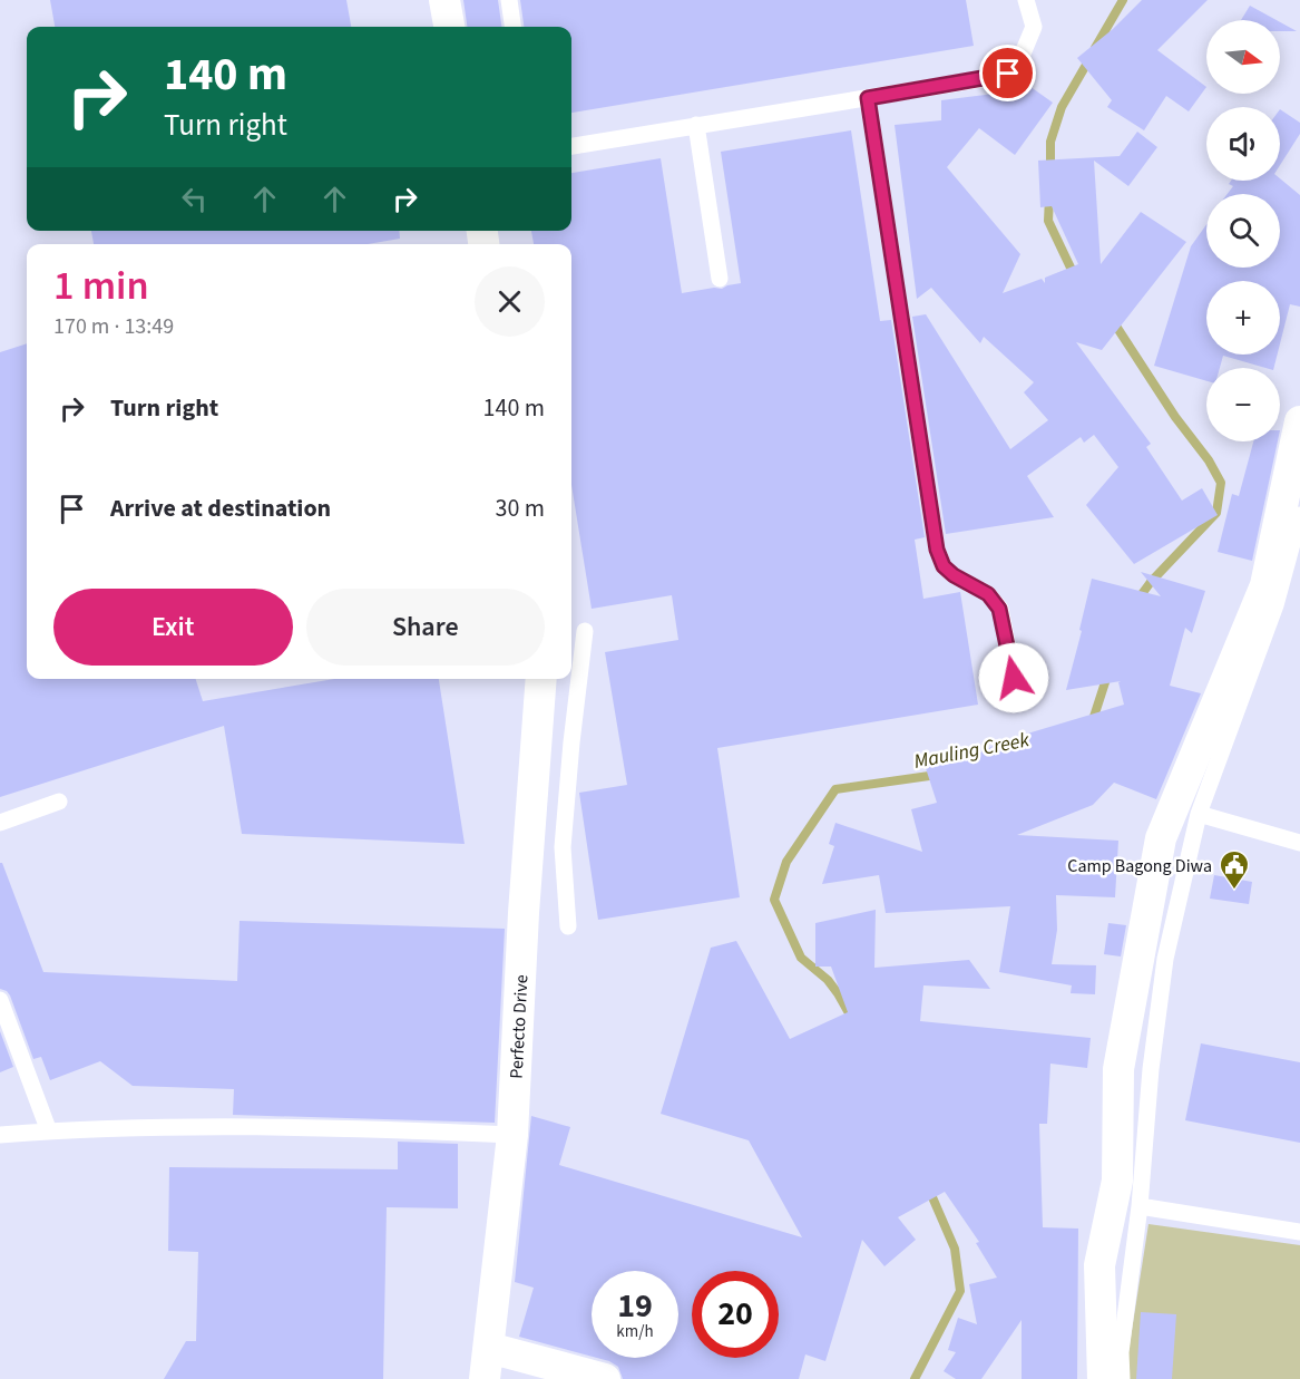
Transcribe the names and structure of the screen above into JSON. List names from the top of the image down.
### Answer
{
  "streets": {
    "street": ["Perfecto Drive"]
  },
  "water": ["Mauling Creek"],
  "places": {
    "public building": ["Camp Bagong Diwa"]
  },
  "north": "right",
  "page": {
    "map_buttons": ["+", "−"],
    "turn": ["140 m", "Turn right"],
    "heading": ["1 min", "170 m · 13:49"],
    "list": [
      {
        "name": "Turn right",
        "value": "140 m"
      },
      {
        "name": "Arrive at destination",
        "value": "30 m"
      }
    ],
    "buttons": ["Exit", "Share"],
    "speed": "19 km/h",
    "limit": "20"
  }
}
